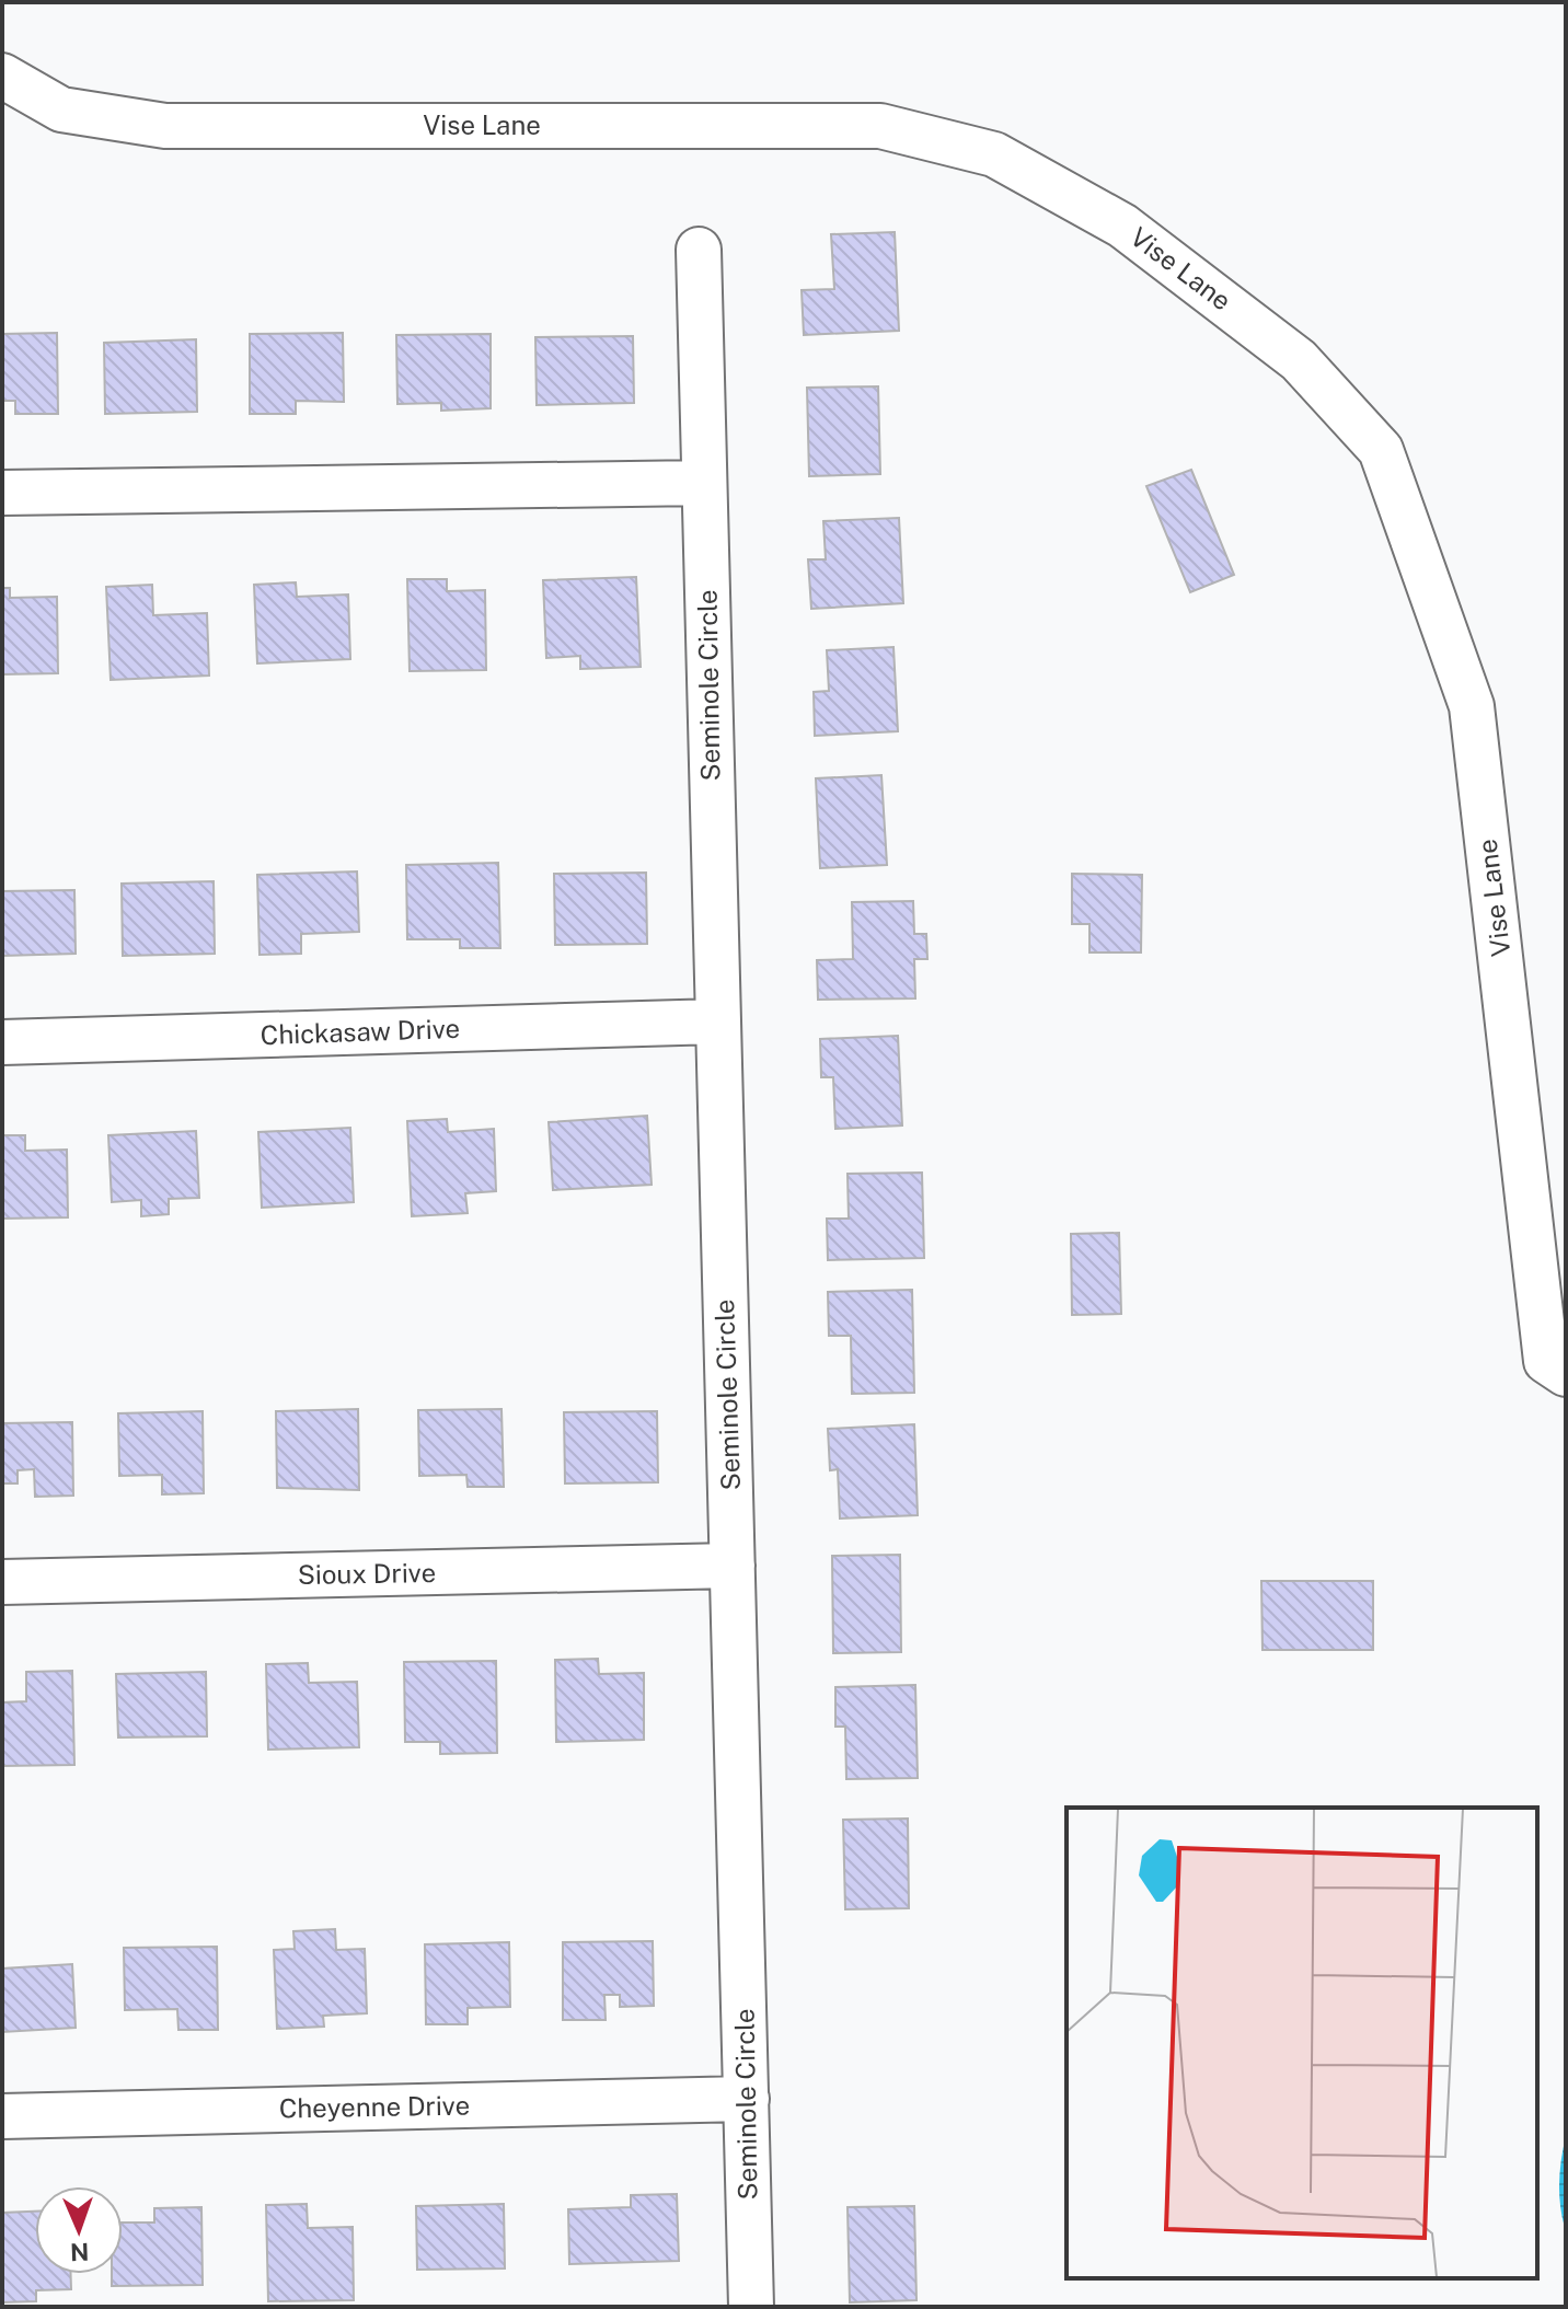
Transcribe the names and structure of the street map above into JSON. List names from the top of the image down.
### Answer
{
  "streets": {
    "street": [
      "Vise Lane",
      "Seminole Circle",
      "Chickasaw Drive",
      "Sioux Drive",
      "Cheyenne Drive"
    ]
  },
  "crossings": [
    ["Seminole Circle", "Chickasaw Drive"],
    ["Seminole Circle", "Sioux Drive"],
    ["Seminole Circle", "Cheyenne Drive"]
  ],
  "north": "bottom"
}
